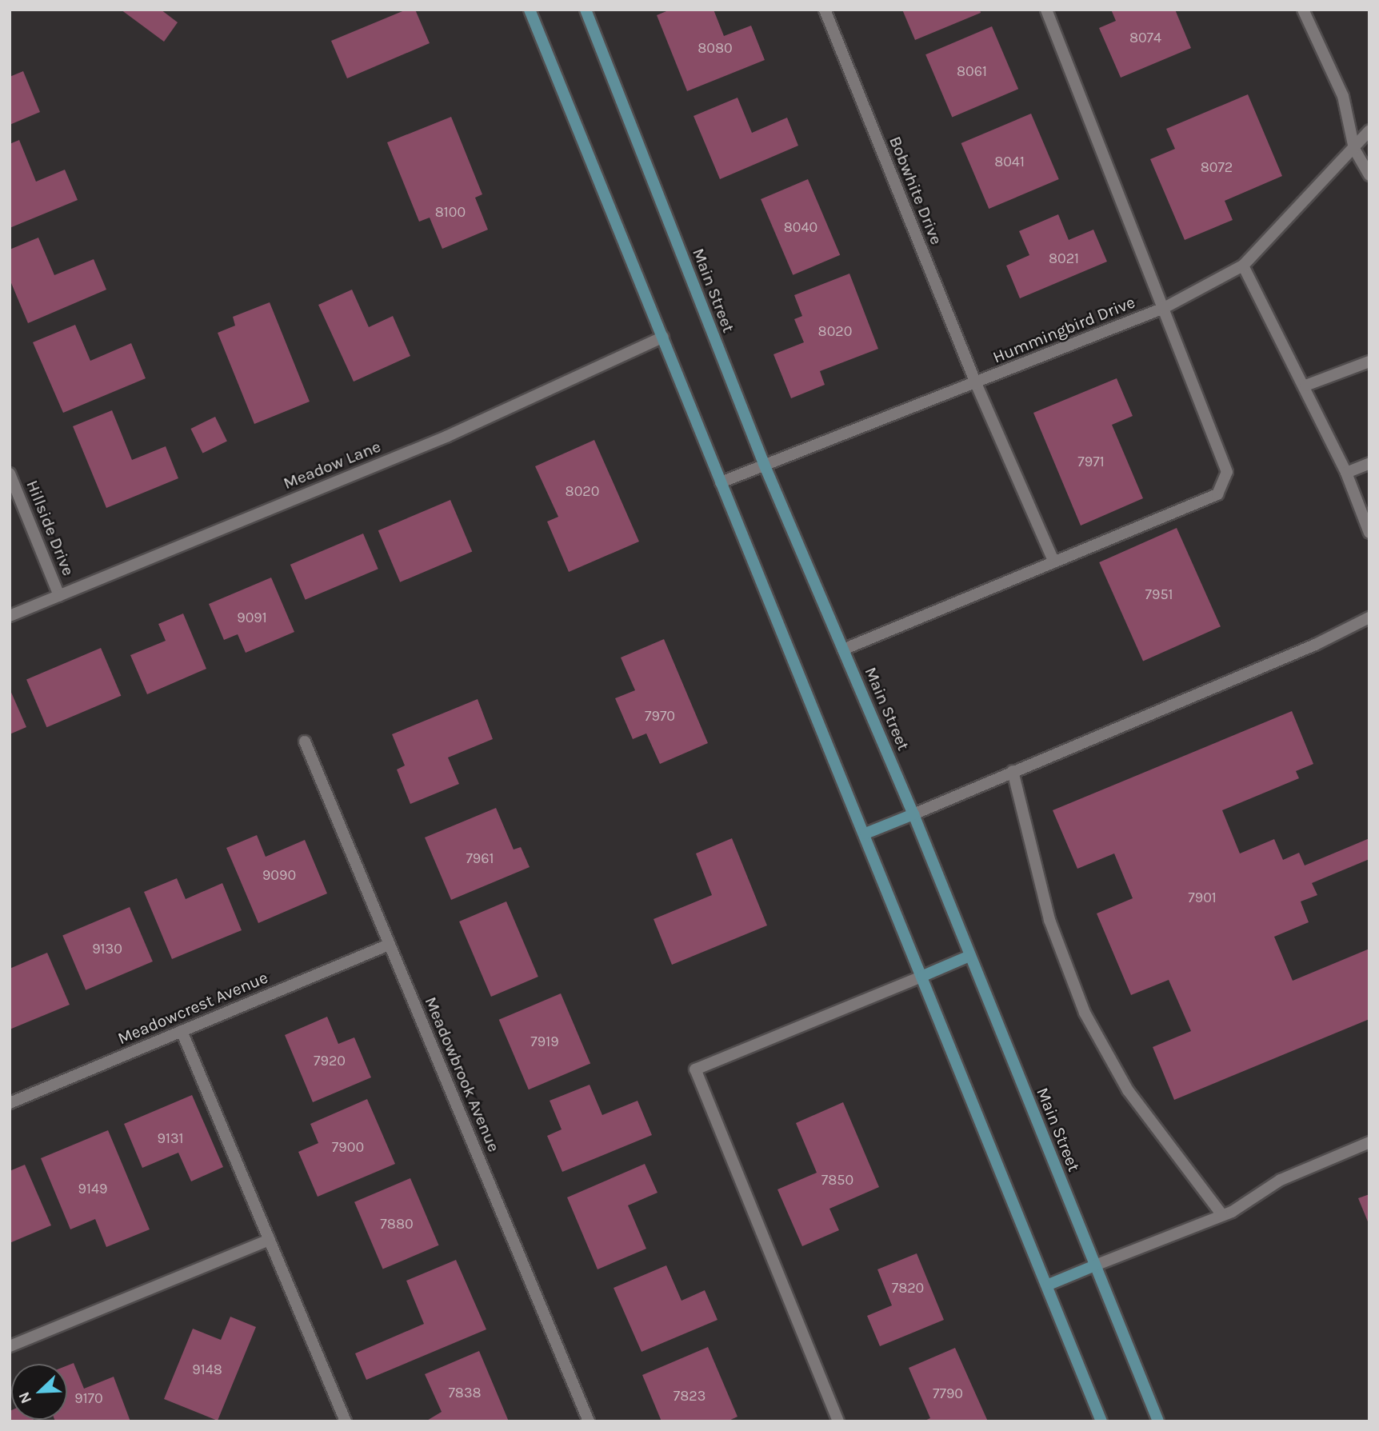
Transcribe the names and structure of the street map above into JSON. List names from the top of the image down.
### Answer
{
  "streets": {
    "main road": ["Main Street"],
    "street": [
      "Bobwhite Drive",
      "Hummingbird Drive",
      "Meadow Lane",
      "Hillside Drive",
      "Meadowcrest Avenue",
      "Meadowbrook Avenue"
    ]
  },
  "crossings": [
    ["Bobwhite Drive", "Hummingbird Drive"],
    ["Main Street", "Hummingbird Drive"],
    ["Meadow Lane", "Hillside Drive"],
    ["Meadowcrest Avenue", "Meadowbrook Avenue"]
  ],
  "house_numbers": [
    "8074",
    "8080",
    "8061",
    "8041",
    "8072",
    "8100",
    "8040",
    "8021",
    "8020",
    "7971",
    "8020",
    "7951",
    "9091",
    "7970",
    "7961",
    "9090",
    "7901",
    "9130",
    "7919",
    "7920",
    "9131",
    "7900",
    "7850",
    "9149",
    "7880",
    "7820",
    "9148",
    "7838",
    "7790",
    "7823",
    "9170"
  ],
  "north": "bottom left"
}
